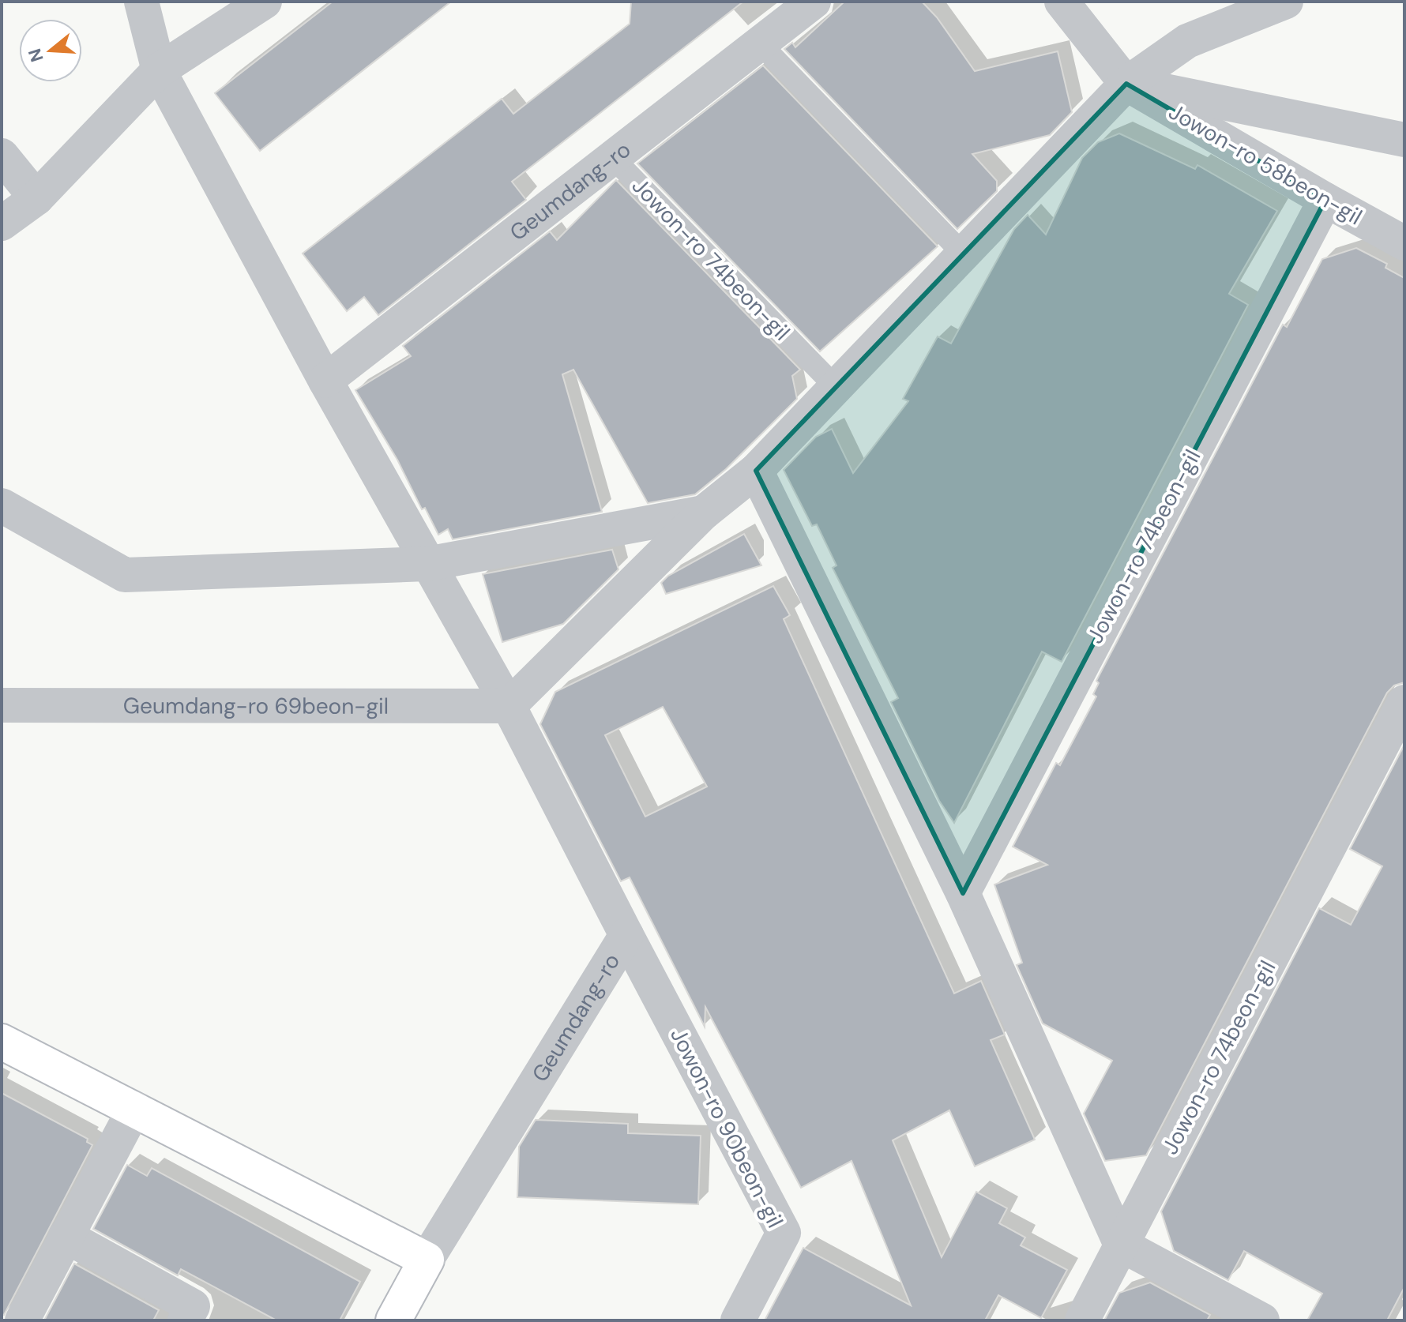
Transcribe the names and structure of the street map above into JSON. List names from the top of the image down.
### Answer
{
  "streets": {
    "street": [
      "Jowon-ro 58beon-gil",
      "Geumdang-ro",
      "Jowon-ro 74beon-gil",
      "Geumdang-ro 69beon-gil",
      "Jowon-ro 90beon-gil"
    ]
  },
  "crossings": [
    ["Jowon-ro 58beon-gil", "Jowon-ro 74beon-gil"],
    ["Geumdang-ro", "Jowon-ro 74beon-gil"],
    ["Geumdang-ro", "Geumdang-ro 69beon-gil"],
    ["Geumdang-ro", "Jowon-ro 90beon-gil"]
  ],
  "north": "left"
}
